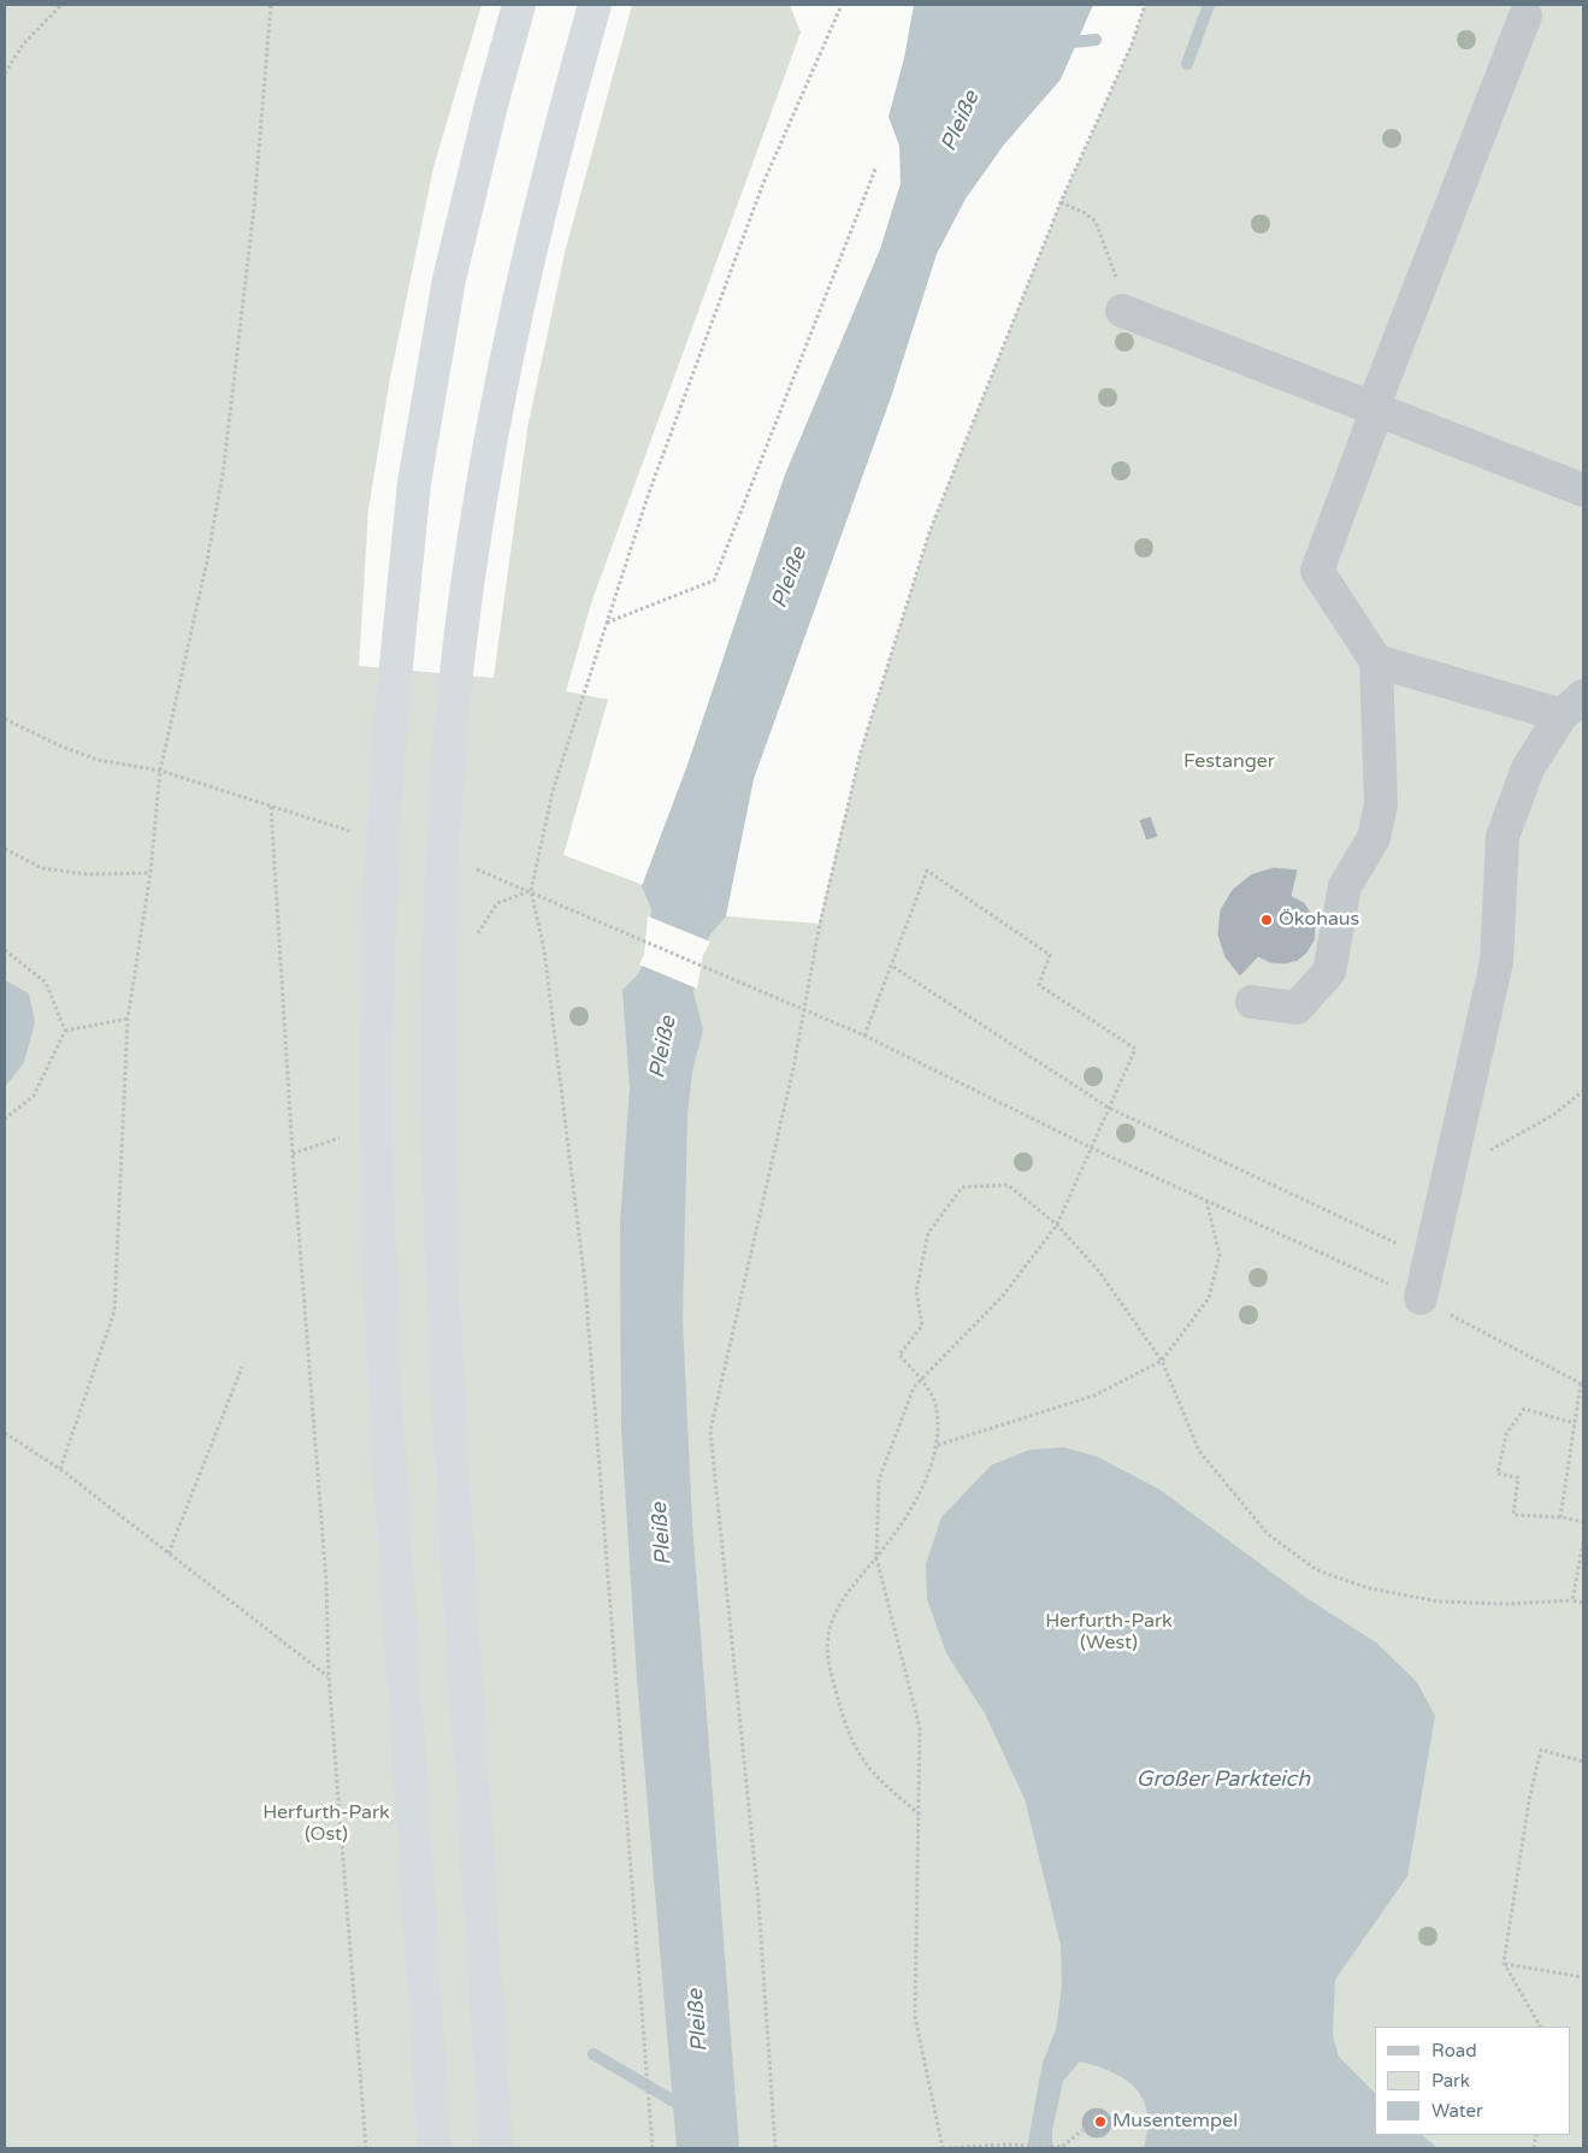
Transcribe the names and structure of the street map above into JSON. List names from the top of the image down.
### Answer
{
  "water": ["Pleiße", "Großer Parkteich"],
  "parks": ["Festanger", "Herfurth-Park (West)", "Herfurth-Park (Ost)"],
  "places": ["Ökohaus", "Musentempel"],
  "legend": ["Road", "Park", "Water"]
}
